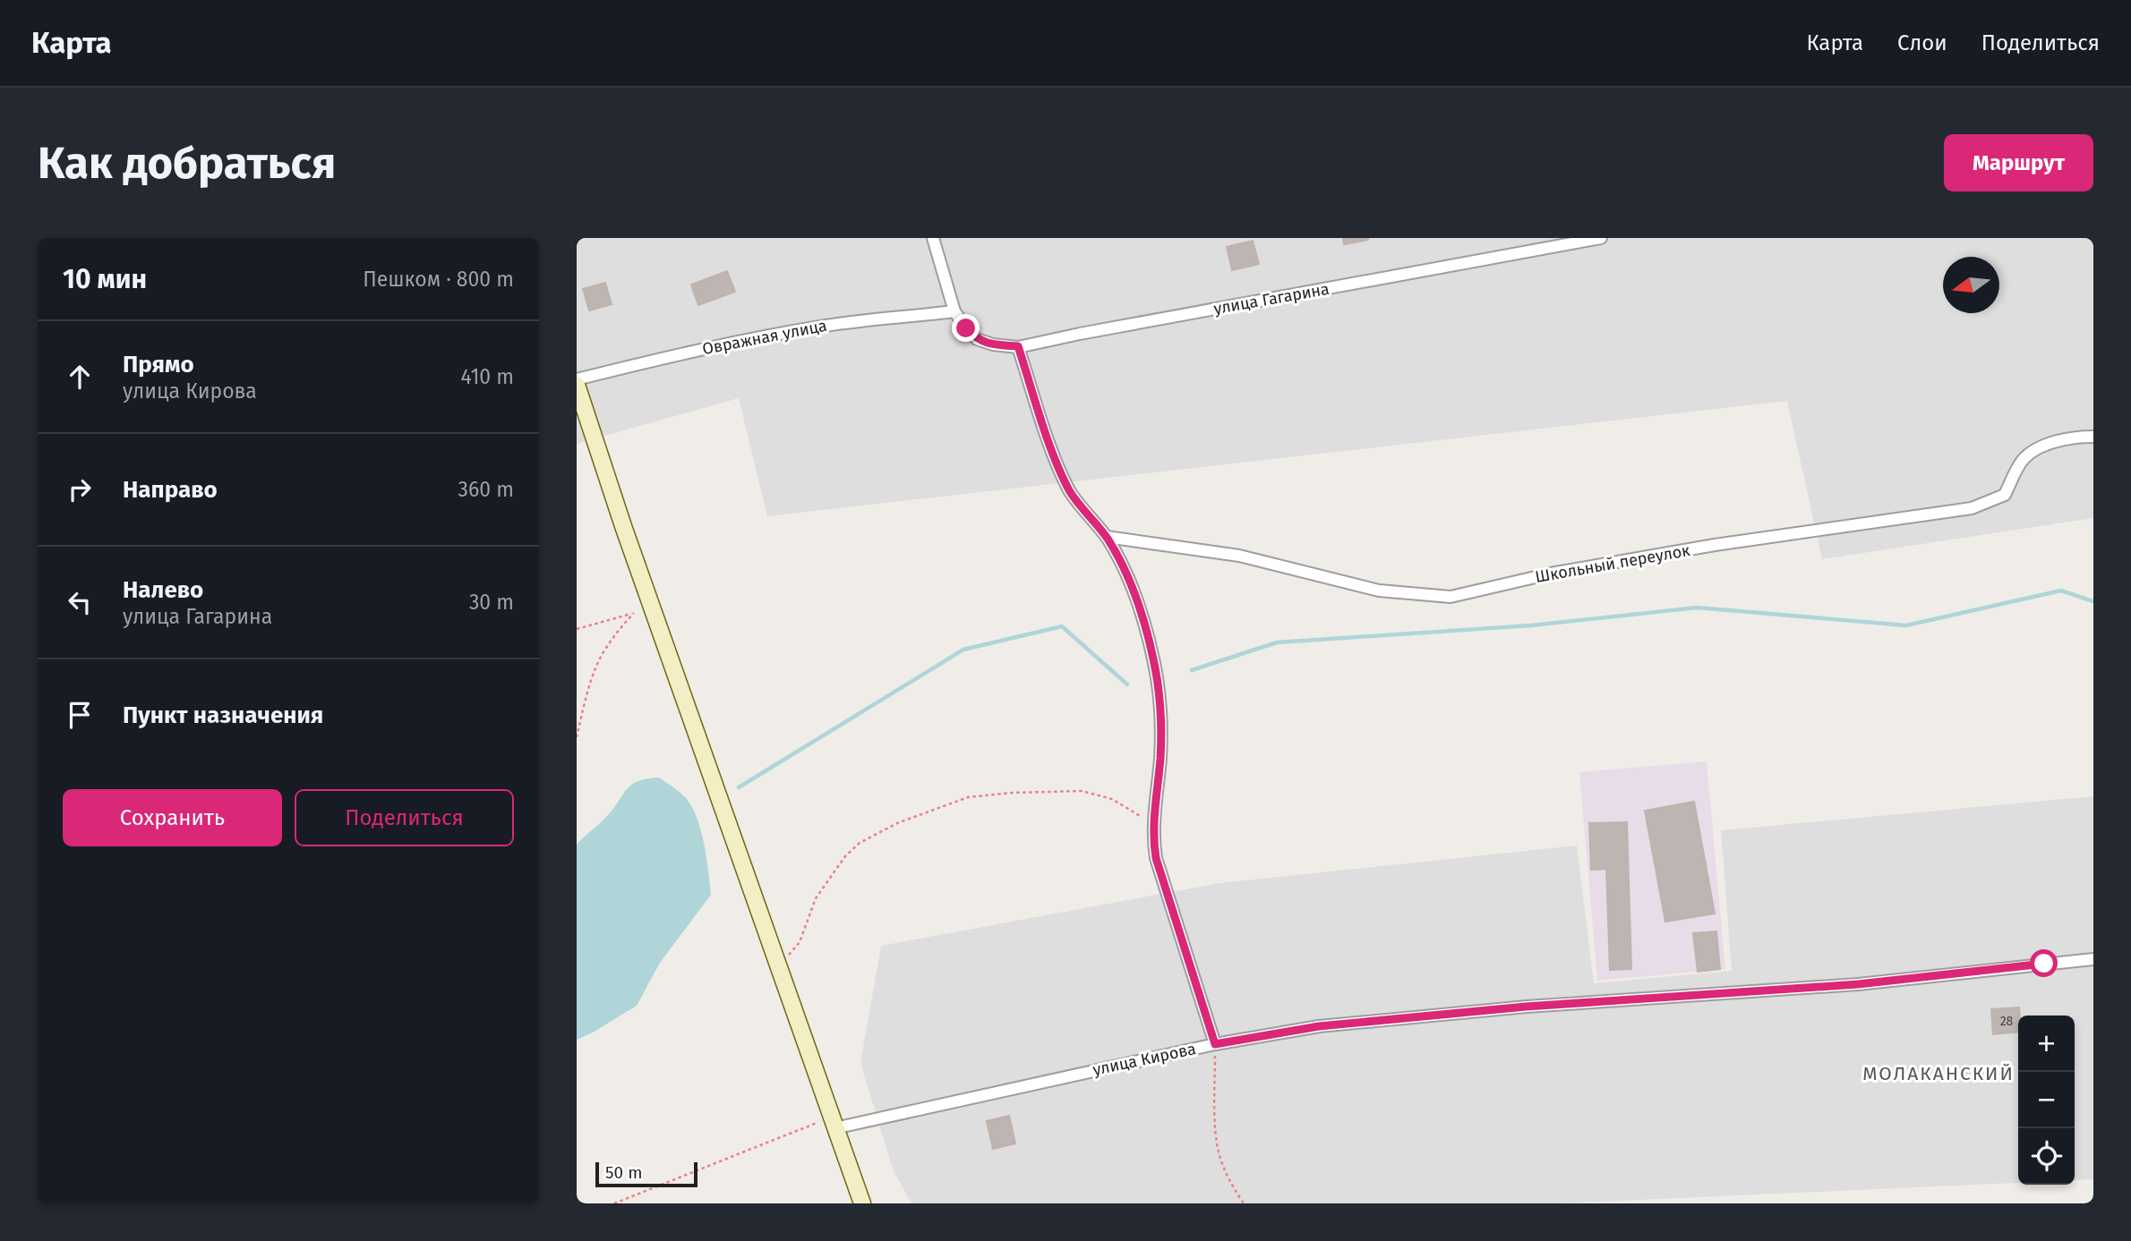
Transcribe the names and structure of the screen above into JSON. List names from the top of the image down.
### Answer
{
  "streets": {
    "street": [
      "улица Гагарина",
      "Овражная улица",
      "Школьный переулок",
      "улица Кирова"
    ]
  },
  "crossings": [
    ["улица Гагарина", "Овражная улица"]
  ],
  "districts": ["МОЛАКАНСКИЙ"],
  "house_numbers": ["28"],
  "scale_bar": "50 m",
  "north": "left",
  "page": {
    "header": "Карта",
    "nav": ["Карта", "Слои", "Поделиться"],
    "buttons": [
      "Маршрут",
      ["Сохранить", "Поделиться"]
    ],
    "title": "Как добраться",
    "heading": ["10 мин", "Пешком · 800 m"],
    "list": [
      ["Прямо", "улица Кирова", "410 m"],
      ["Направо", "360 m"],
      ["Налево", "улица Гагарина", "30 m"],
      "Пункт назначения"
    ],
    "map_buttons": ["+", "−"],
    "scale": "50 m"
  }
}
